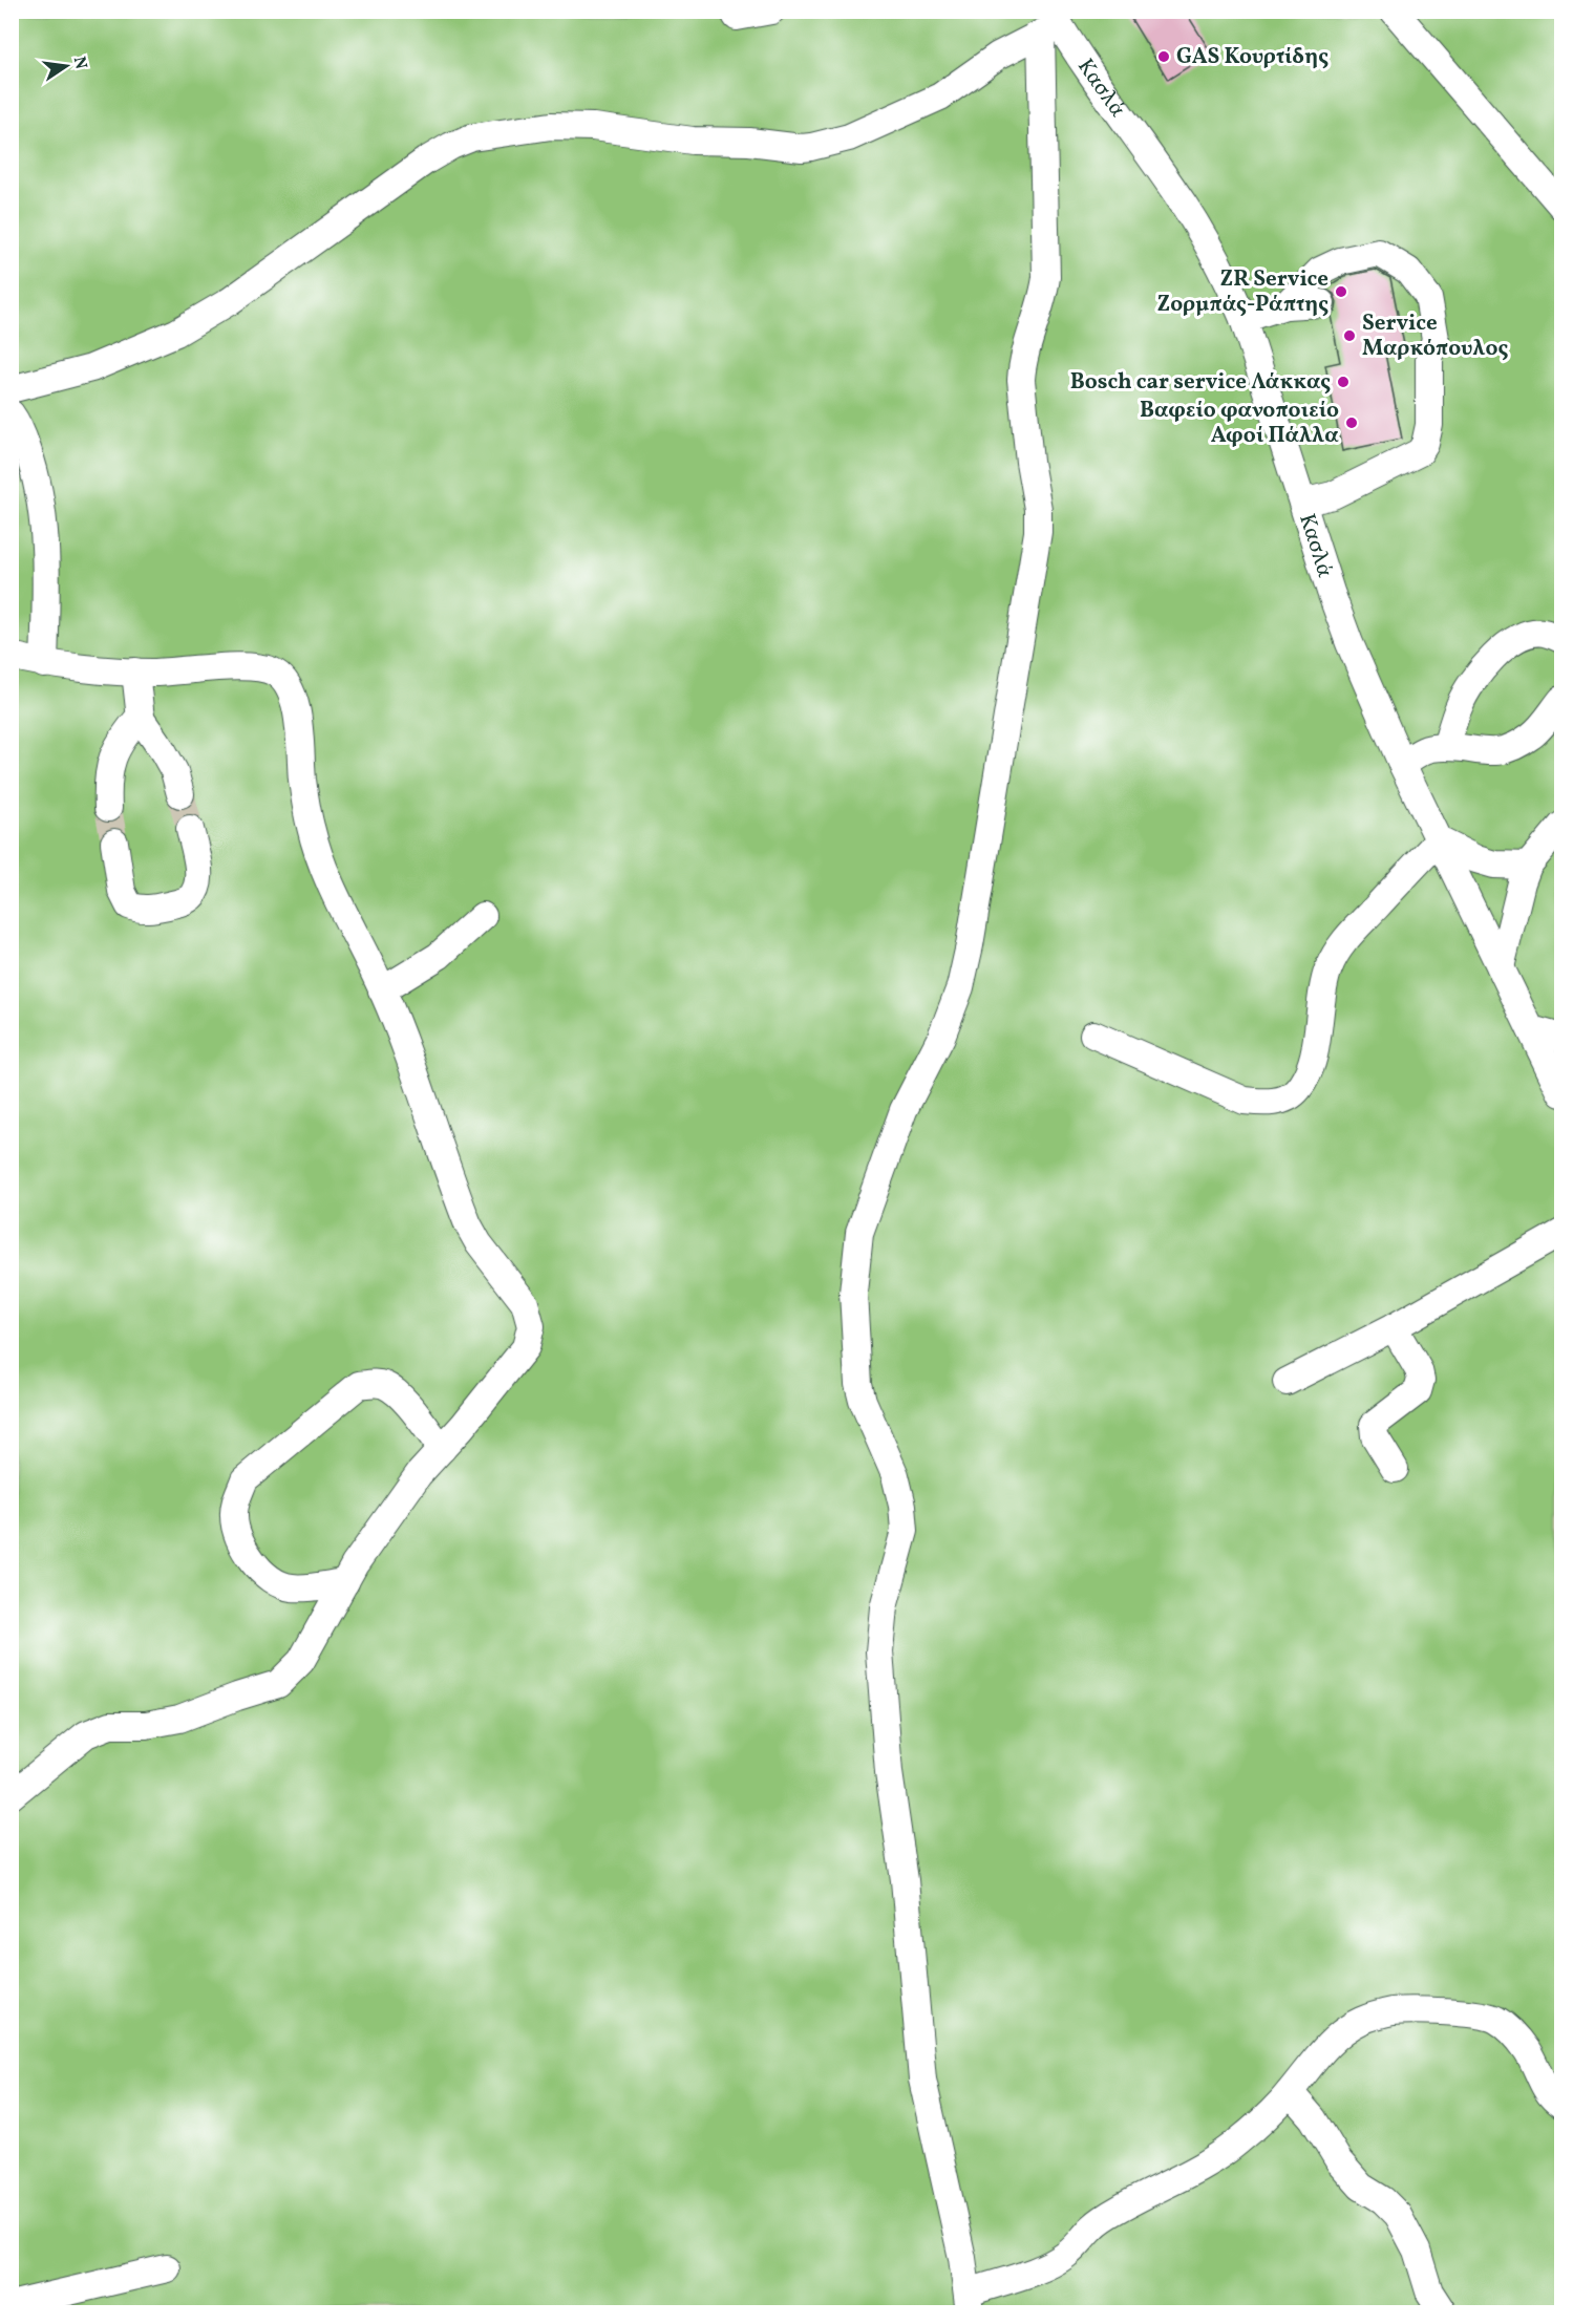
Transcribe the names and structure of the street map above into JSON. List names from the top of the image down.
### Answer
{
  "streets": {
    "street": ["Κασλά"]
  },
  "places": [
    "GAS Κουρτίδης",
    "ZR Service Ζορμπάς-Ράπτης",
    "Service Μαρκόπουλος",
    "Bosch car service Λάκκας",
    "Βαφείο φανοποιείο Αφοί Πάλλα"
  ],
  "north": "right"
}
